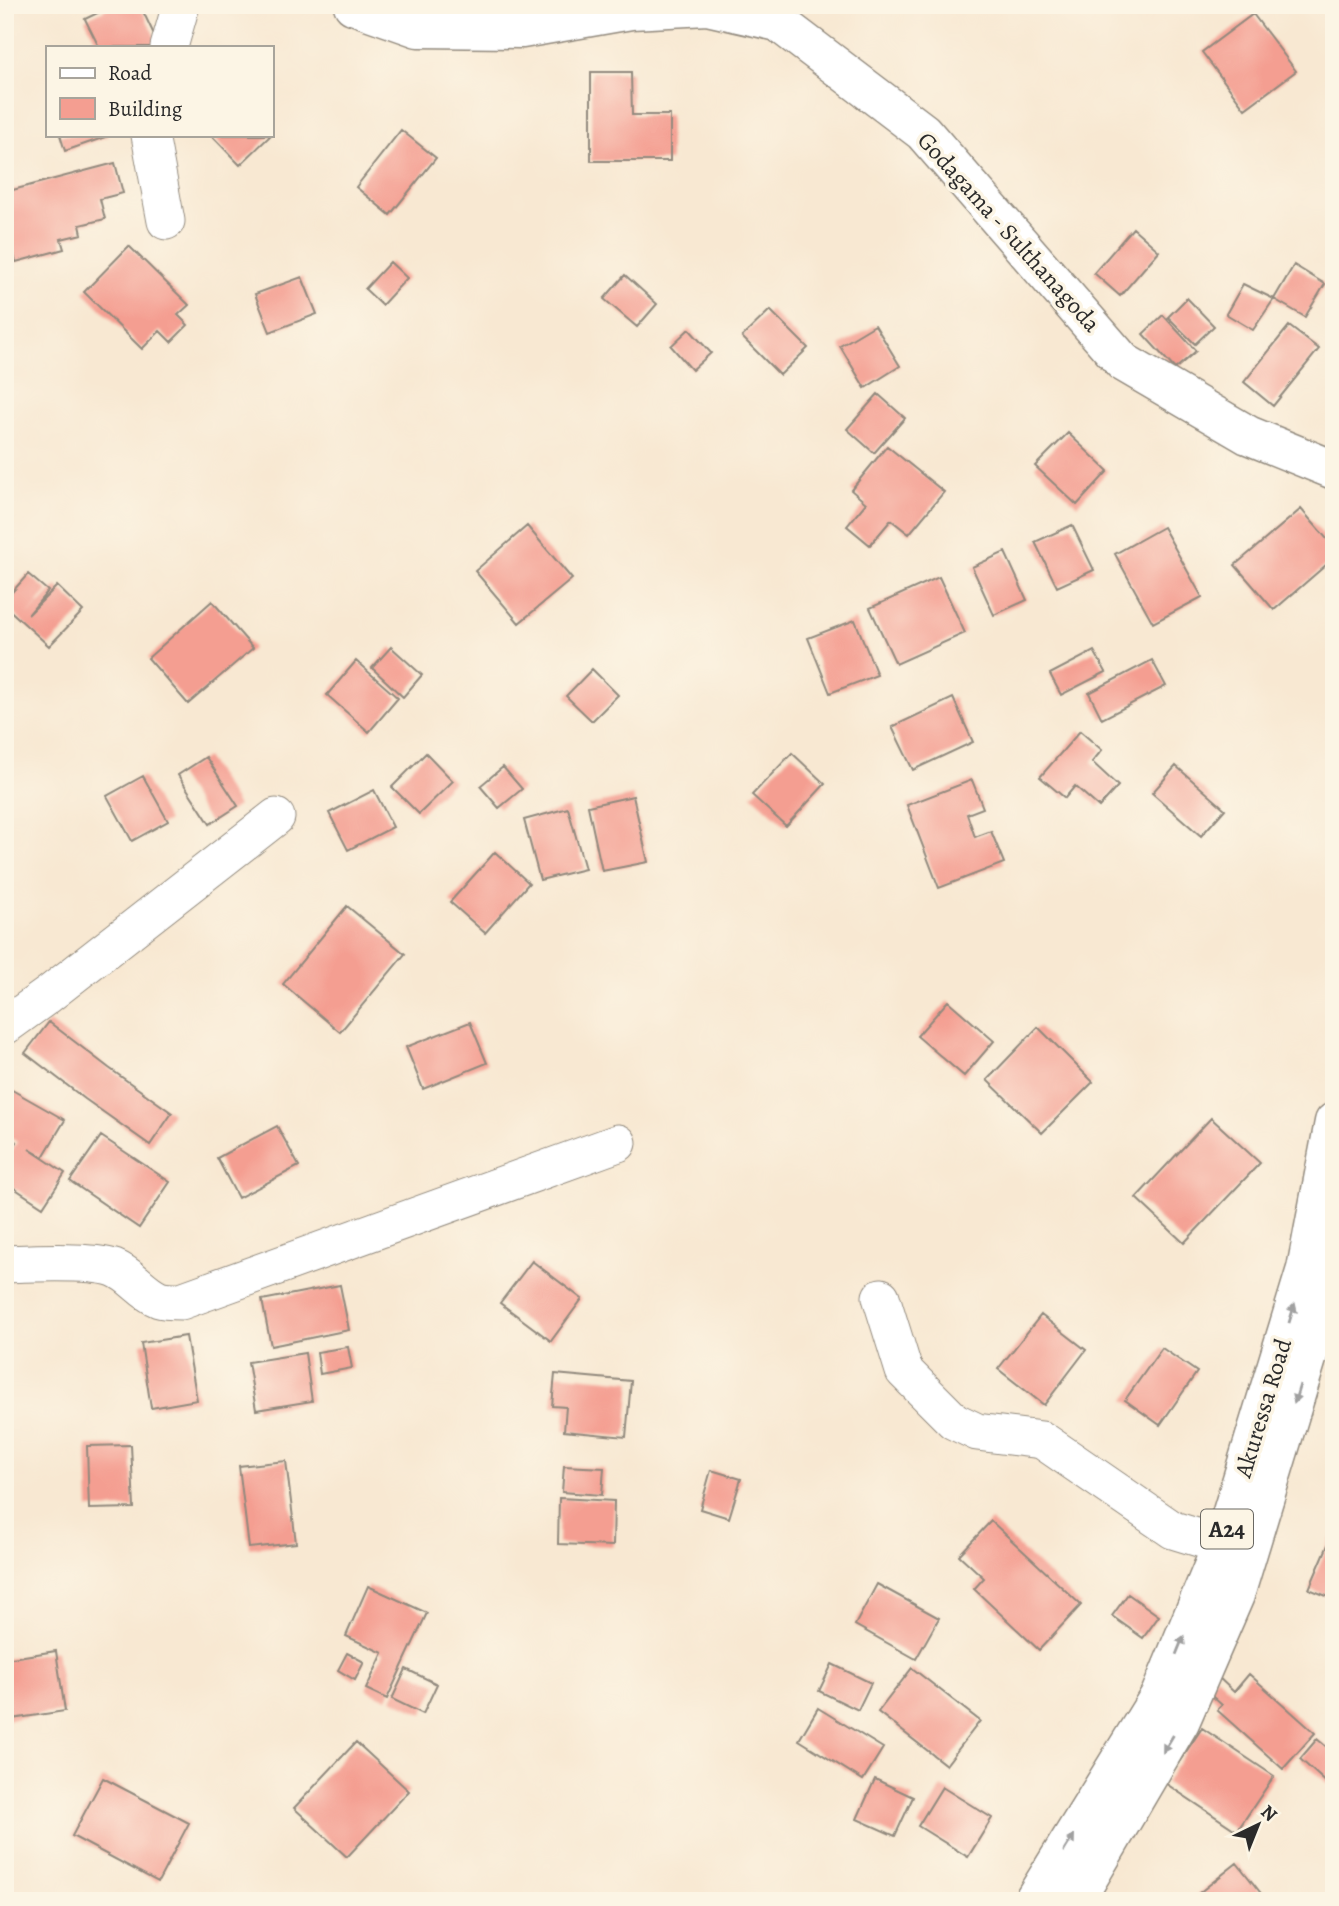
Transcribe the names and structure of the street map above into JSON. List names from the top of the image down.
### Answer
{
  "streets": {
    "main road": ["Godagama - Sulthanagoda", "Akuressa Road", "A24"]
  },
  "legend": ["Road", "Building"],
  "north": "top right"
}
